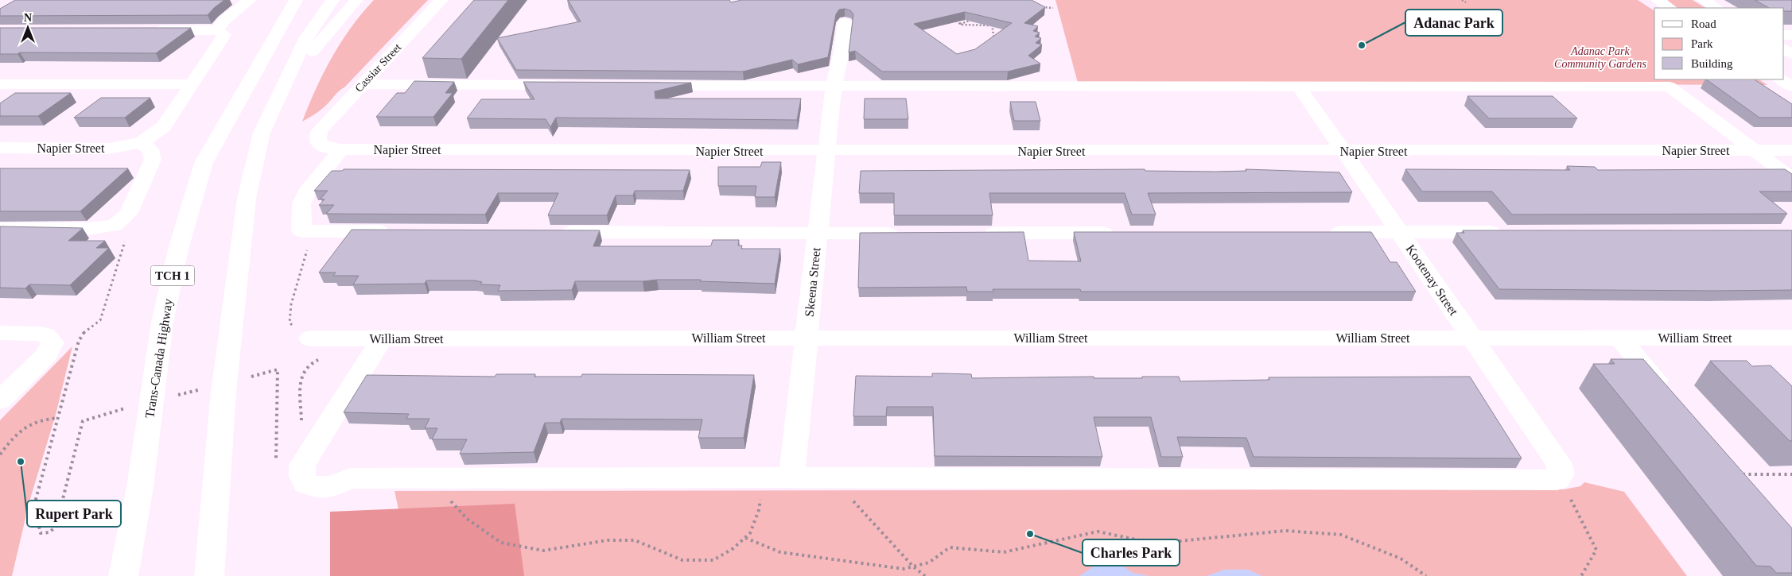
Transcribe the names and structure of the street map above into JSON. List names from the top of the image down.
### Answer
{
  "streets": {
    "main road": [
      "Cassiar Street",
      "Napier Street",
      "TCH 1",
      "Kootenay Street",
      "Skeena Street",
      "William Street",
      "Trans-Canada Highway"
    ]
  },
  "crossings": [
    ["Cassiar Street", "Napier Street"],
    ["Napier Street", "Kootenay Street"],
    ["Napier Street", "Skeena Street"],
    ["Kootenay Street", "William Street"],
    ["Skeena Street", "William Street"]
  ],
  "parks": ["Adanac Park Community Gardens"],
  "places": ["Adanac Park", "Rupert Park", "Charles Park"],
  "legend": ["Road", "Park", "Building"],
  "north": "top"
}
